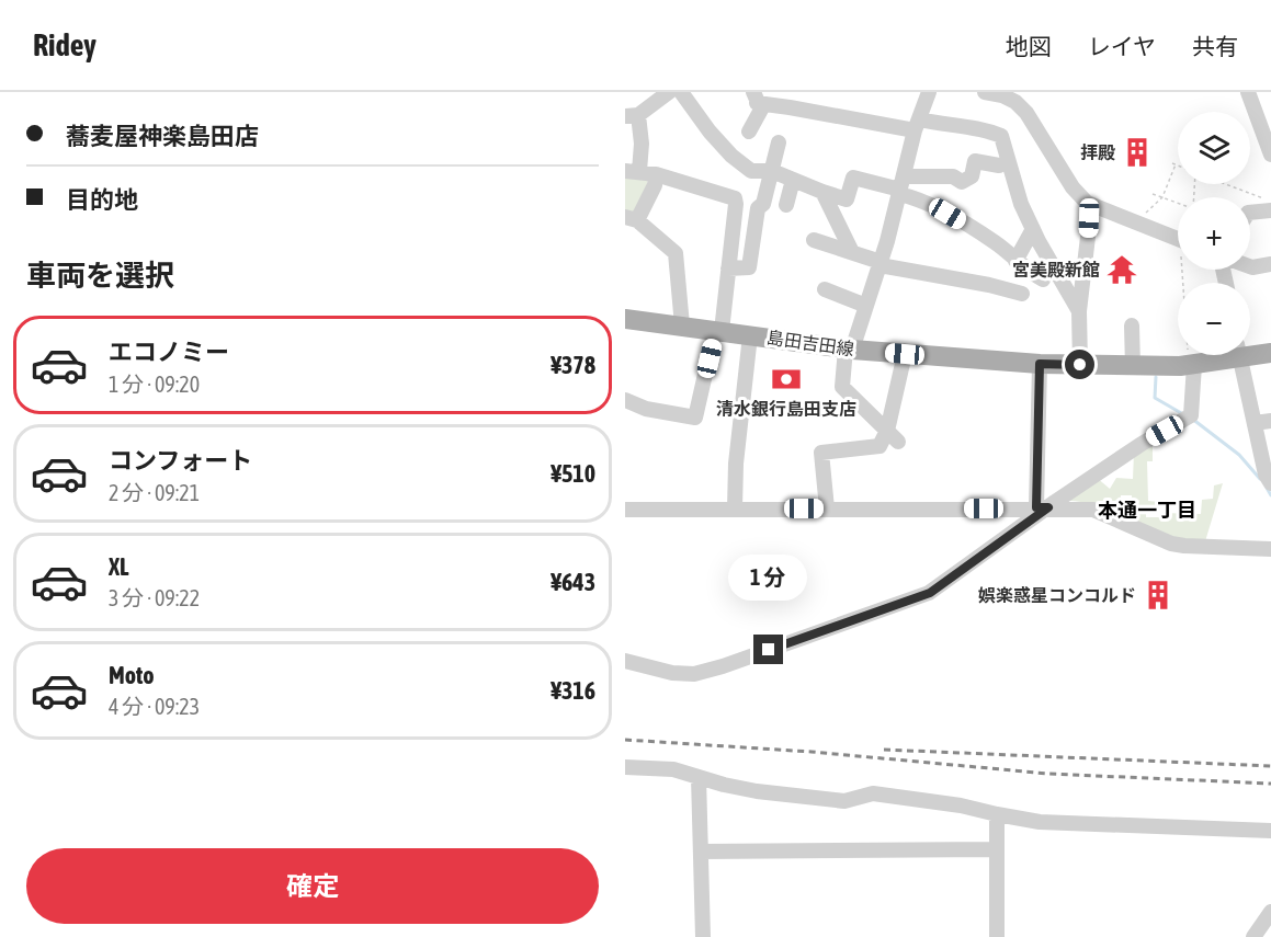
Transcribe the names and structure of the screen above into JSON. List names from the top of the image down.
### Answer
{
  "streets": {
    "main road": ["島田吉田線"]
  },
  "districts": ["本通一丁目"],
  "places": {
    "building": ["拝殿", "娯楽惑星コンコルド"],
    "temple": ["宮美殿新館"],
    "bank": ["清水銀行島田支店"]
  },
  "page": {
    "header": "Ridey",
    "nav": ["地図", "レイヤ", "共有"],
    "banner": ["蕎麦屋神楽島田店", "目的地"],
    "map_buttons": ["+", "−"],
    "heading": "車両を選択",
    "list": [
      {
        "name": "エコノミー",
        "note": "1 分 · 09:20",
        "value": "¥378"
      },
      {
        "name": "コンフォート",
        "note": "2 分 · 09:21",
        "value": "¥510"
      },
      {
        "name": "XL",
        "note": "3 分 · 09:22",
        "value": "¥643"
      },
      {
        "name": "Moto",
        "note": "4 分 · 09:23",
        "value": "¥316"
      }
    ],
    "bubble": "1 分",
    "buttons": "確定"
  }
}
